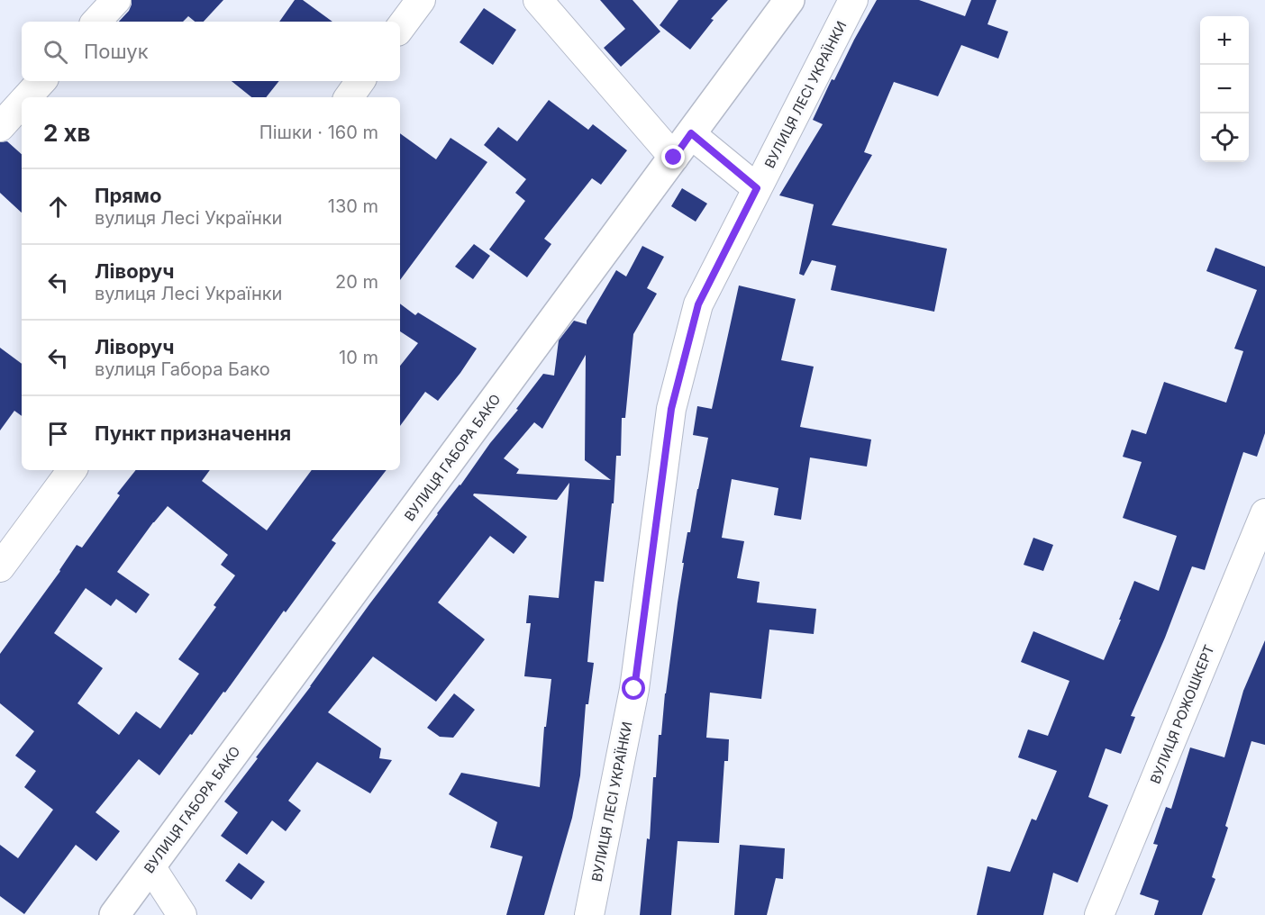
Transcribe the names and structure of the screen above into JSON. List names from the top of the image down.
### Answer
{
  "streets": {
    "street": ["ВУЛИЦЯ ЛЕСІ УКРАЇНКИ", "ВУЛИЦЯ ГАБОРА БАКО", "ВУЛИЦЯ РОЖОШКЕРТ"]
  },
  "page": {
    "map_buttons": ["+", "−"],
    "search": "Пошук",
    "heading": ["2 хв", "Пішки · 160 m"],
    "list": [
      ["Прямо", "вулиця Лесі Українки", "130 m"],
      ["Ліворуч", "вулиця Лесі Українки", "20 m"],
      ["Ліворуч", "вулиця Габора Бако", "10 m"],
      "Пункт призначення"
    ]
  }
}
